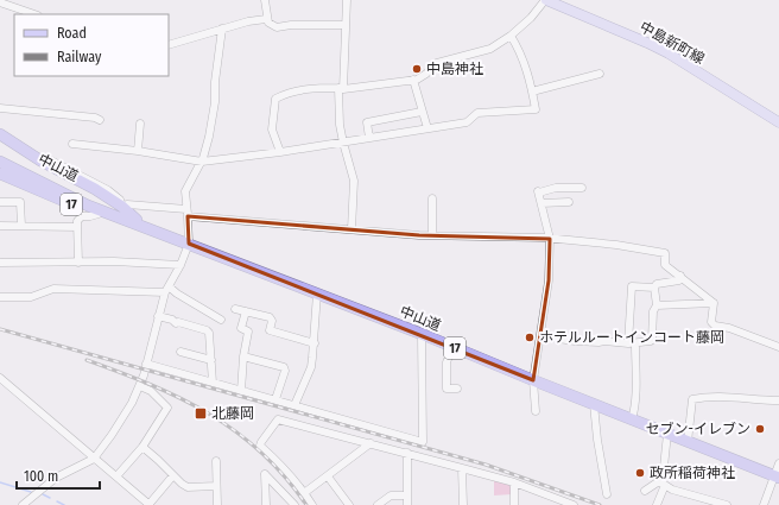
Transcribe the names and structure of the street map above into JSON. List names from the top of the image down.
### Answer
{
  "streets": {
    "highway": ["中山道", "17"],
    "main road": ["中島新町線"]
  },
  "crossings": [
    ["中山道", "17"]
  ],
  "places": {
    "other": [
      "中島神社",
      "ホテルルートインコート藤岡",
      "セブン-イレブン",
      "政所稲荷神社"
    ],
    "transit": ["北藤岡"]
  },
  "legend": ["Road", "Railway"],
  "scale_bar": "100 m"
}
